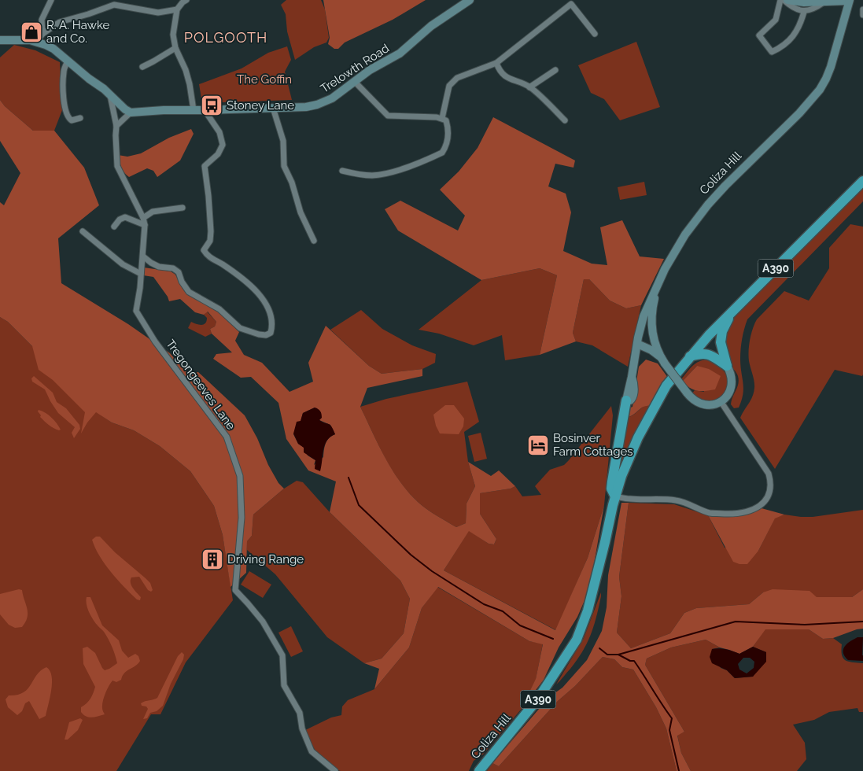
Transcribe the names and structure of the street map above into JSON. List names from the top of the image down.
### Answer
{
  "streets": {
    "highway": ["Coliza Hill", "A390"],
    "street": ["Trelowth Road", "Tregongeeves Lane"]
  },
  "crossings": [
    ["Coliza Hill", "A390"]
  ],
  "districts": ["POLGOOTH"],
  "parks": ["The Goffin"],
  "places": {
    "shop": ["R. A. Hawke and Co."],
    "bus stop": ["Stoney Lane"],
    "hotel": ["Bosinver Farm Cottages"],
    "building": ["Driving Range"]
  }
}
